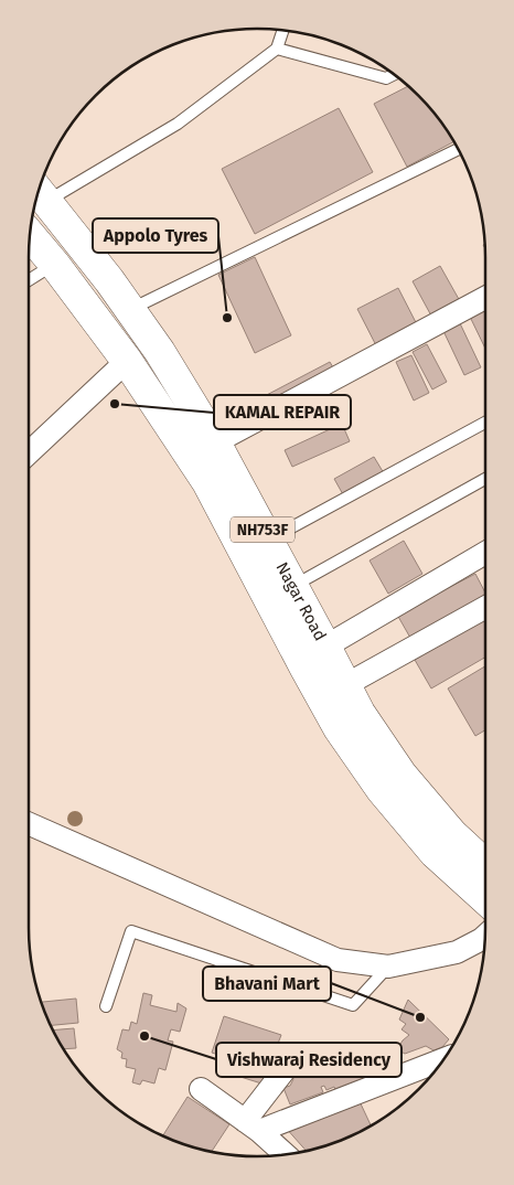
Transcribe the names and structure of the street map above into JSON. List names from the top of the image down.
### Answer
{
  "streets": {
    "highway": ["NH753F", "Nagar Road"]
  },
  "places": [
    "Appolo Tyres",
    "KAMAL REPAIR",
    "Bhavani Mart",
    "Vishwaraj Residency"
  ]
}
